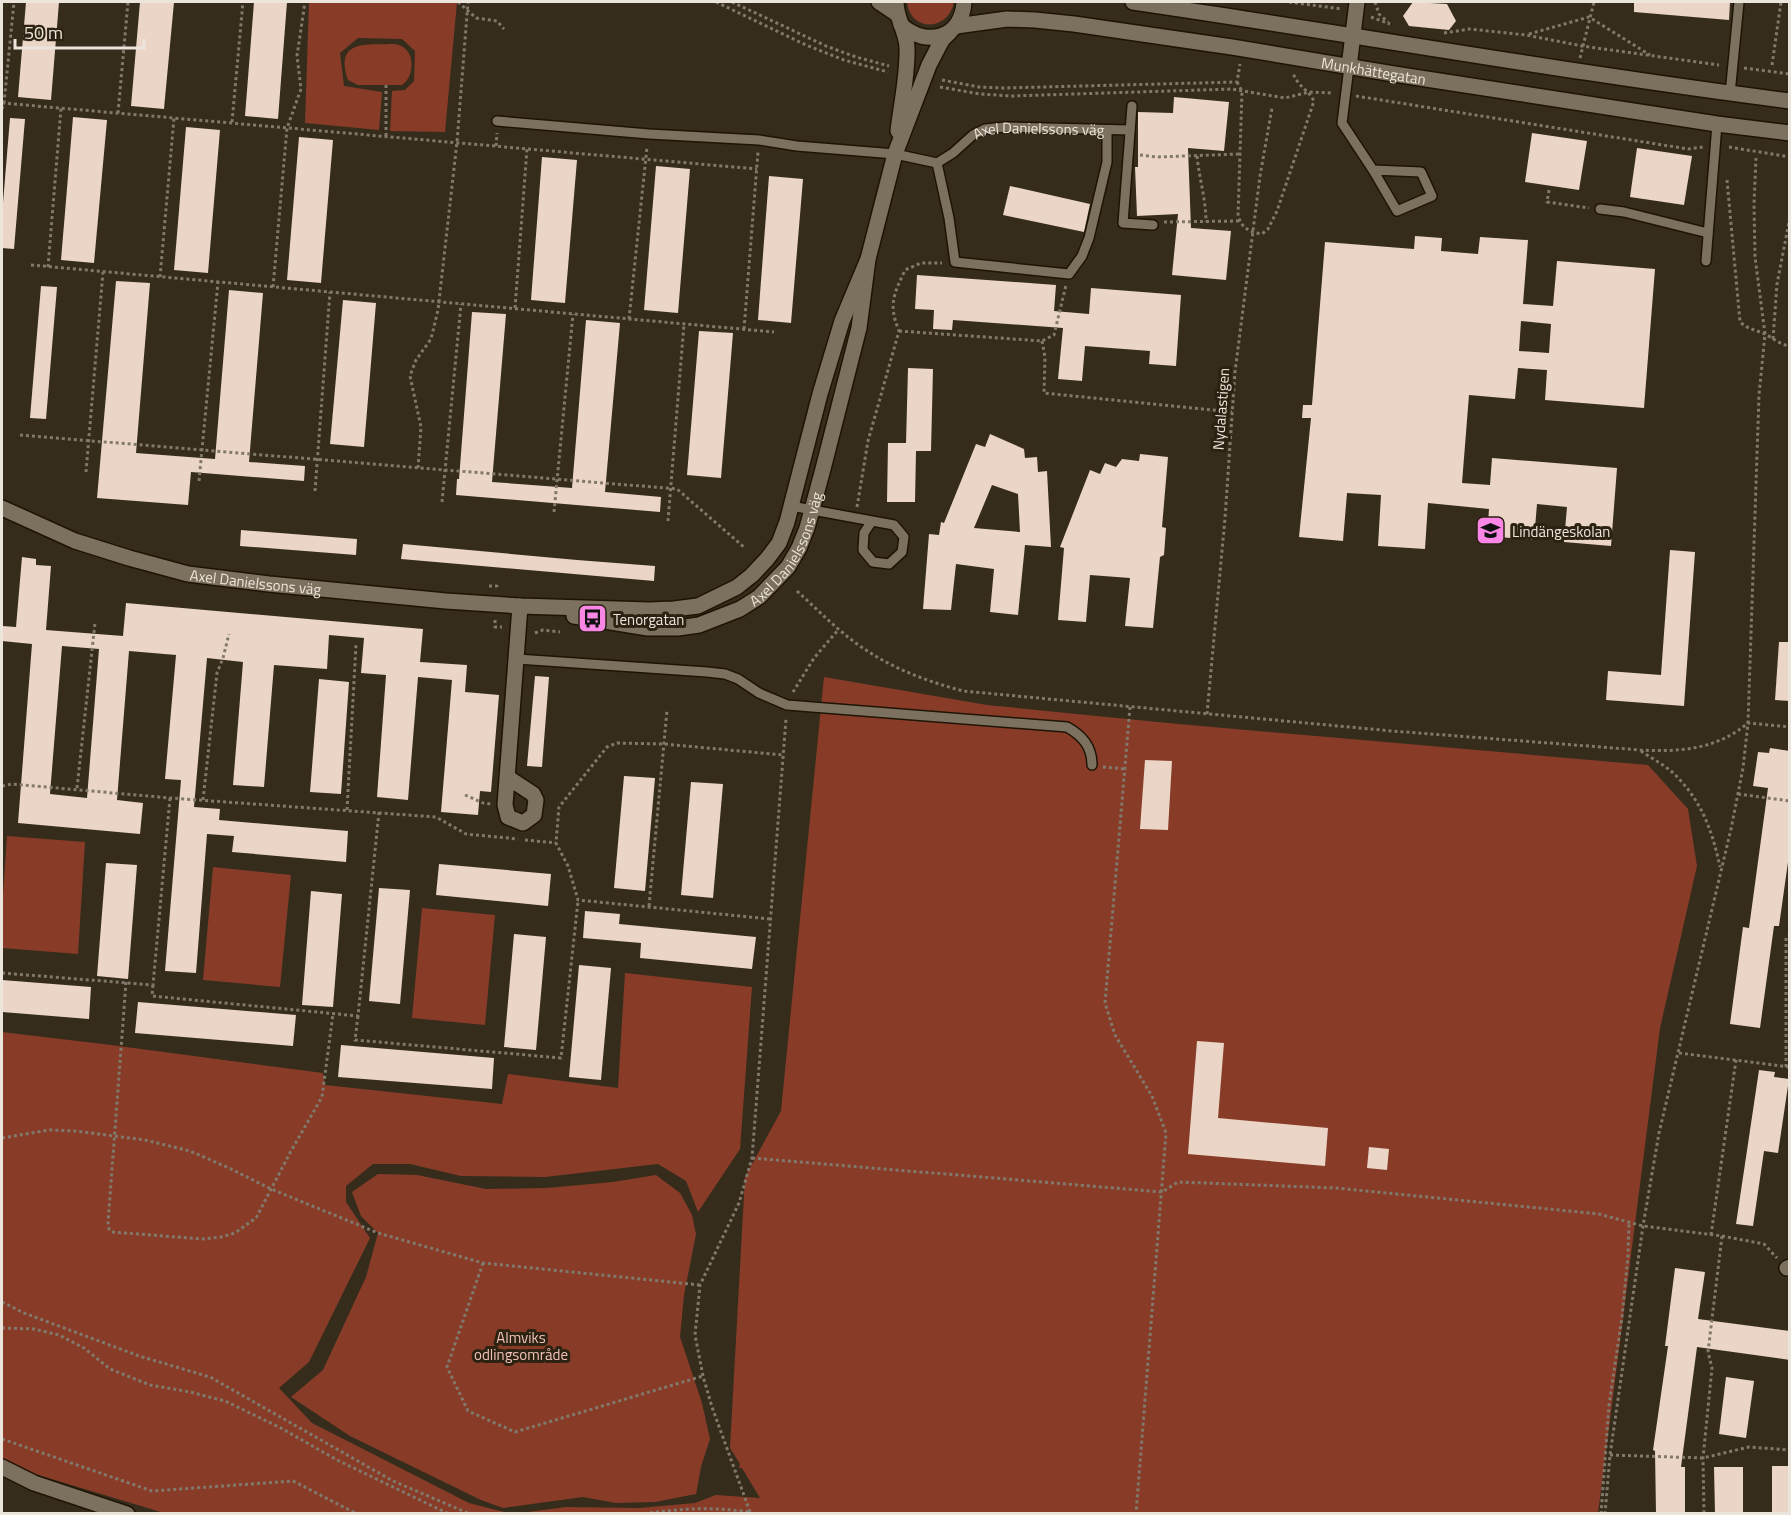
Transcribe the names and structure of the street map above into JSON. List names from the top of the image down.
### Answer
{
  "streets": {
    "street": ["Munkhättegatan", "Axel Danielssons väg"],
    "path": ["Nydalastigen"]
  },
  "crossings": [
    ["Munkhättegatan", "Axel Danielssons väg"]
  ],
  "parks": ["Almviks odlingsområde"],
  "places": {
    "school or university": ["Lindängeskolan"],
    "bus stop": ["Tenorgatan"]
  },
  "scale_bar": "50 m"
}
